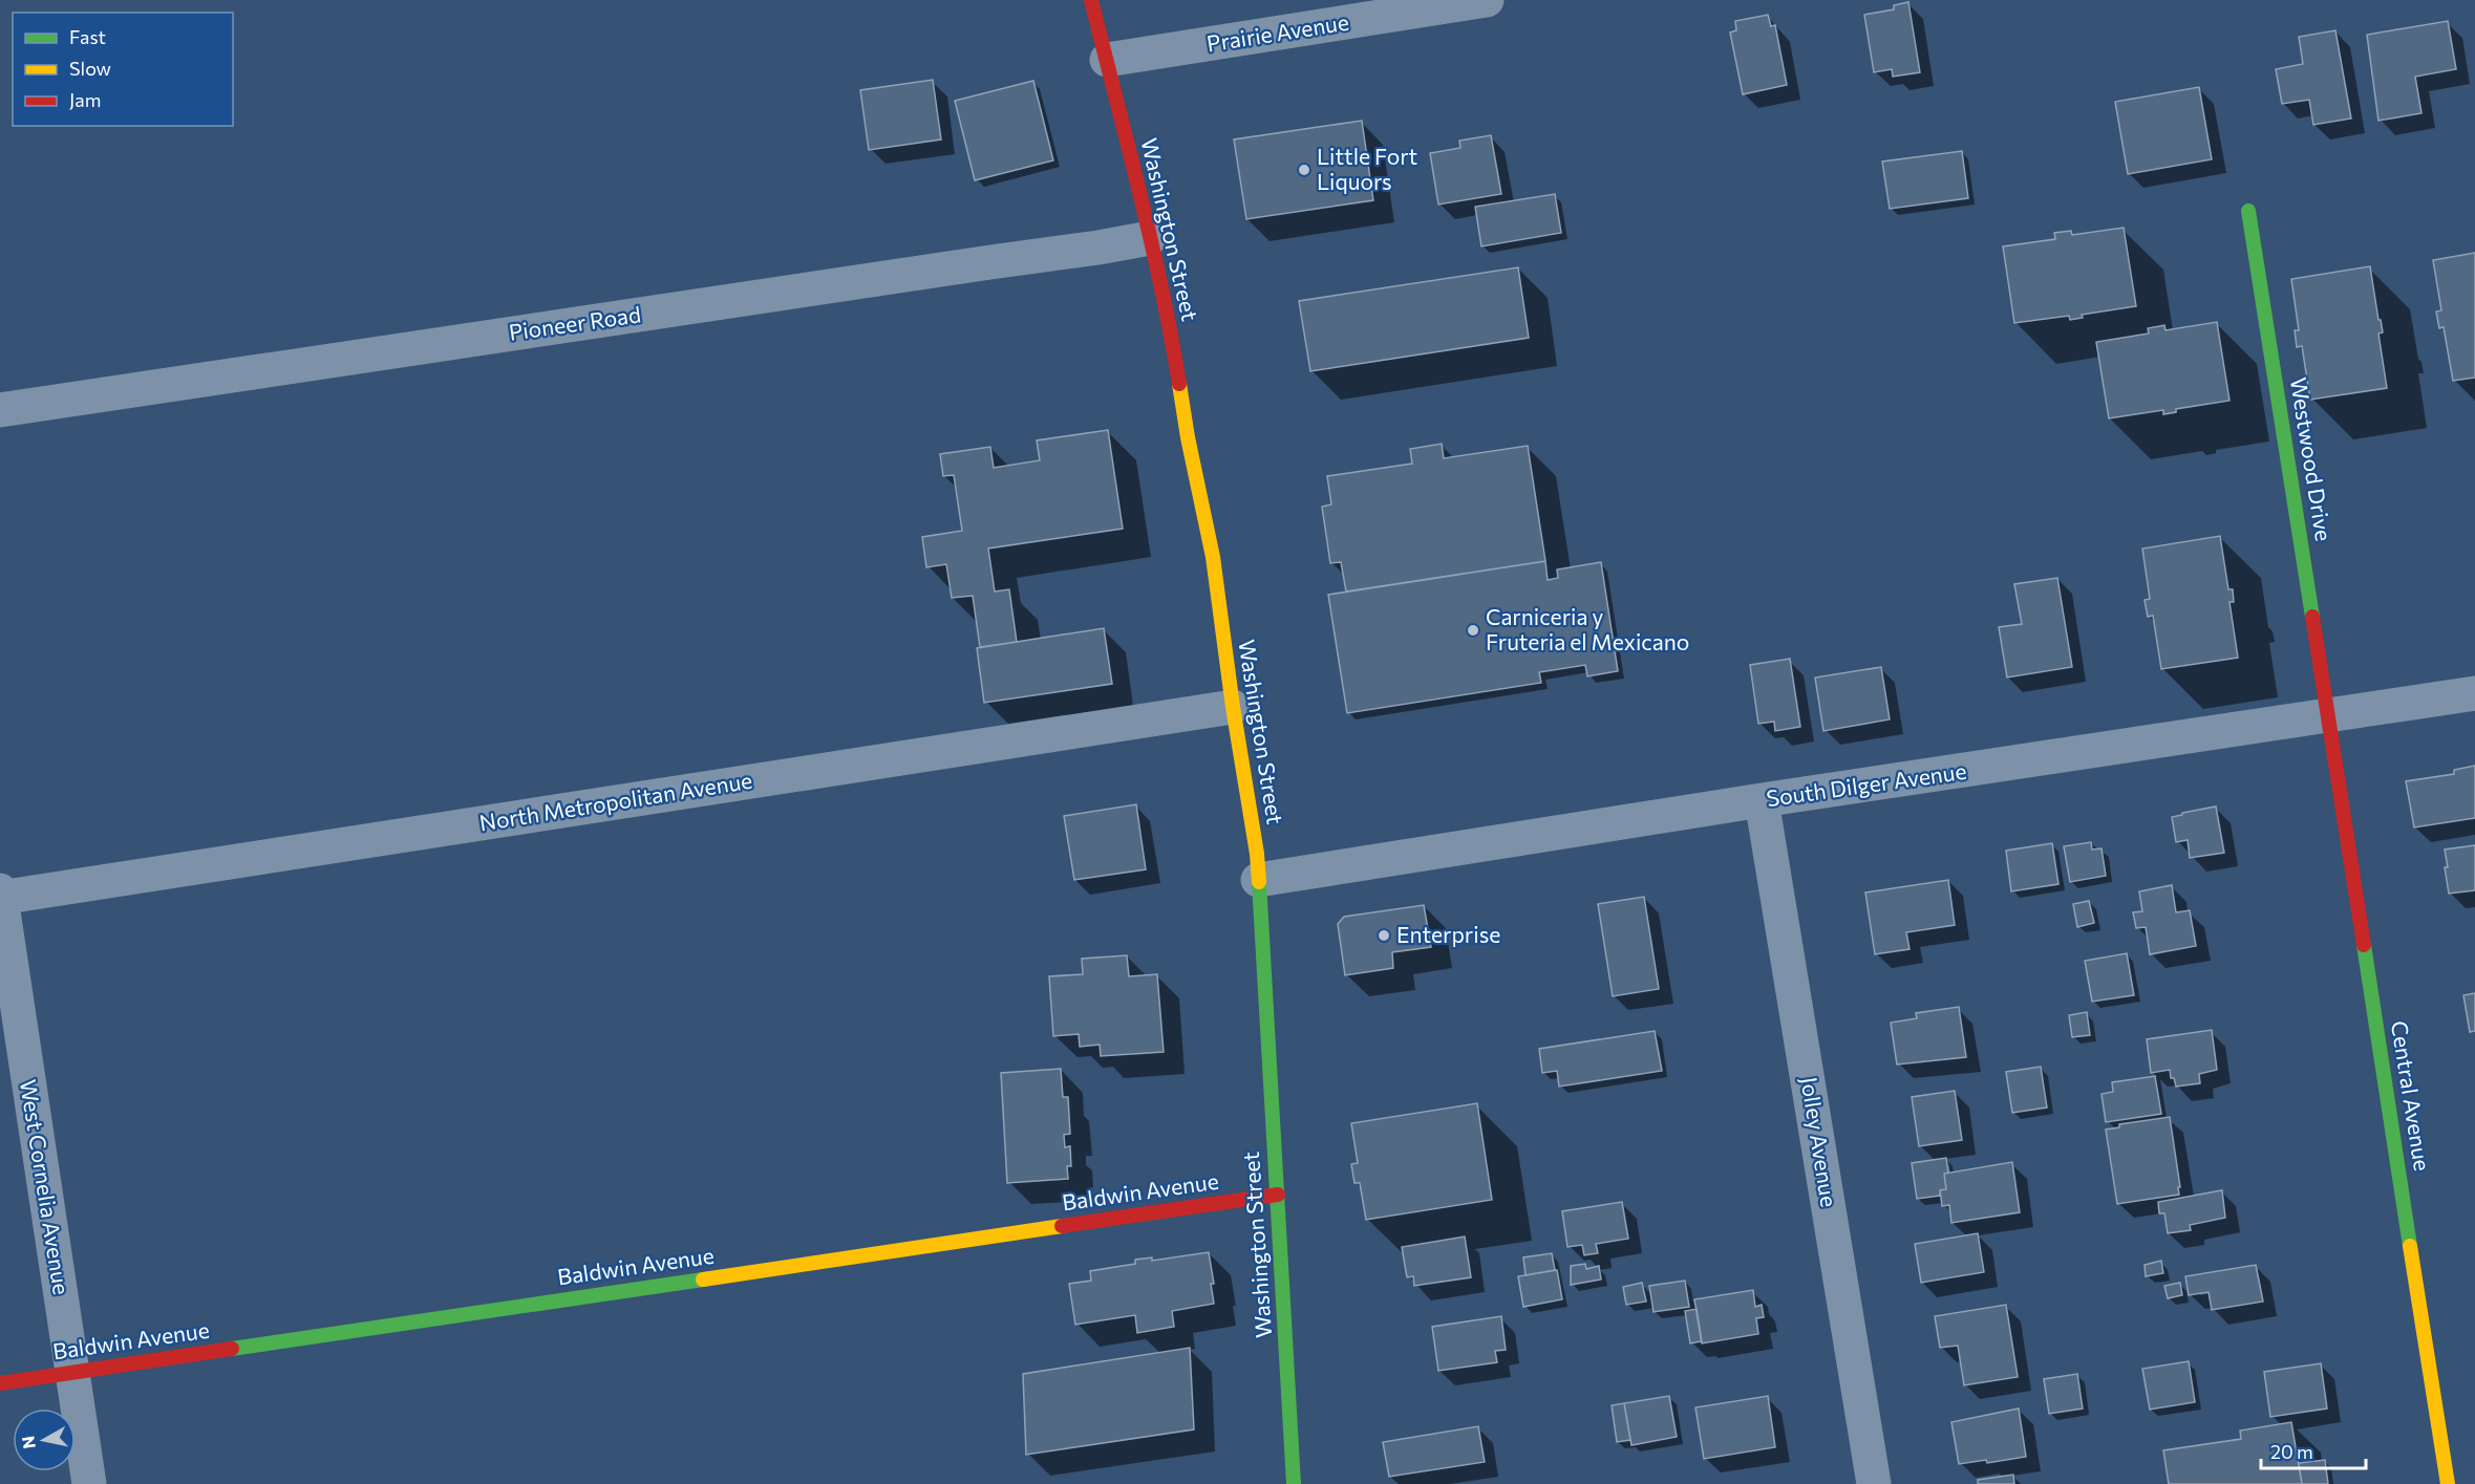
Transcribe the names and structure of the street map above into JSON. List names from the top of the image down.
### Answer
{
  "streets": {
    "street": [
      "Prairie Avenue",
      "Washington Street",
      "Pioneer Road",
      "Westwood Drive",
      "South Dilger Avenue",
      "North Metropolitan Avenue",
      "Central Avenue",
      "Jolley Avenue",
      "West Cornelia Avenue",
      "Baldwin Avenue"
    ]
  },
  "crossings": [
    ["Prairie Avenue", "Washington Street"],
    ["Washington Street", "Pioneer Road"],
    ["Washington Street", "South Dilger Avenue"],
    ["Washington Street", "North Metropolitan Avenue"],
    ["Washington Street", "Baldwin Avenue"],
    ["Westwood Drive", "South Dilger Avenue"],
    ["Westwood Drive", "Central Avenue"],
    ["South Dilger Avenue", "Central Avenue"],
    ["South Dilger Avenue", "Jolley Avenue"],
    ["North Metropolitan Avenue", "West Cornelia Avenue"],
    ["West Cornelia Avenue", "Baldwin Avenue"]
  ],
  "places": ["Little Fort Liquors", "Carniceria y Fruteria el Mexicano", "Enterprise"],
  "legend": ["Fast", "Slow", "Jam"],
  "scale_bar": "20 m",
  "north": "left"
}
